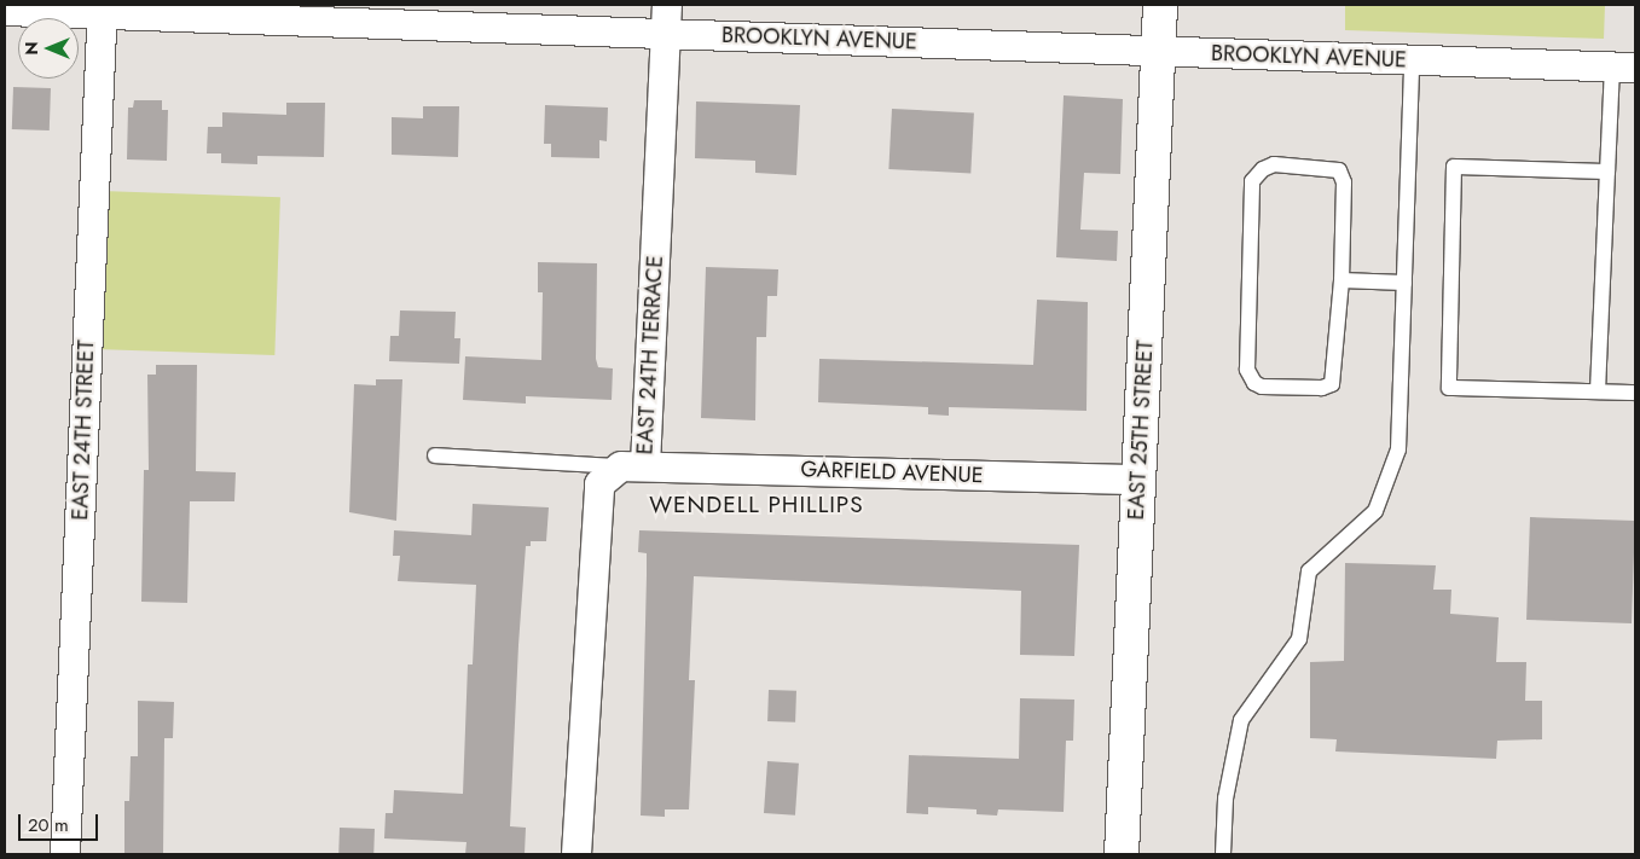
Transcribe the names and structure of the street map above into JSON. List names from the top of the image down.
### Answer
{
  "streets": {
    "street": [
      "BROOKLYN AVENUE",
      "EAST 24TH TERRACE",
      "EAST 24TH STREET",
      "EAST 25TH STREET",
      "GARFIELD AVENUE"
    ]
  },
  "crossings": [
    ["BROOKLYN AVENUE", "EAST 24TH TERRACE"],
    ["BROOKLYN AVENUE", "EAST 24TH STREET"],
    ["BROOKLYN AVENUE", "EAST 25TH STREET"],
    ["EAST 24TH TERRACE", "GARFIELD AVENUE"],
    ["EAST 25TH STREET", "GARFIELD AVENUE"]
  ],
  "districts": ["WENDELL PHILLIPS"],
  "scale_bar": "20 m",
  "north": "left"
}
